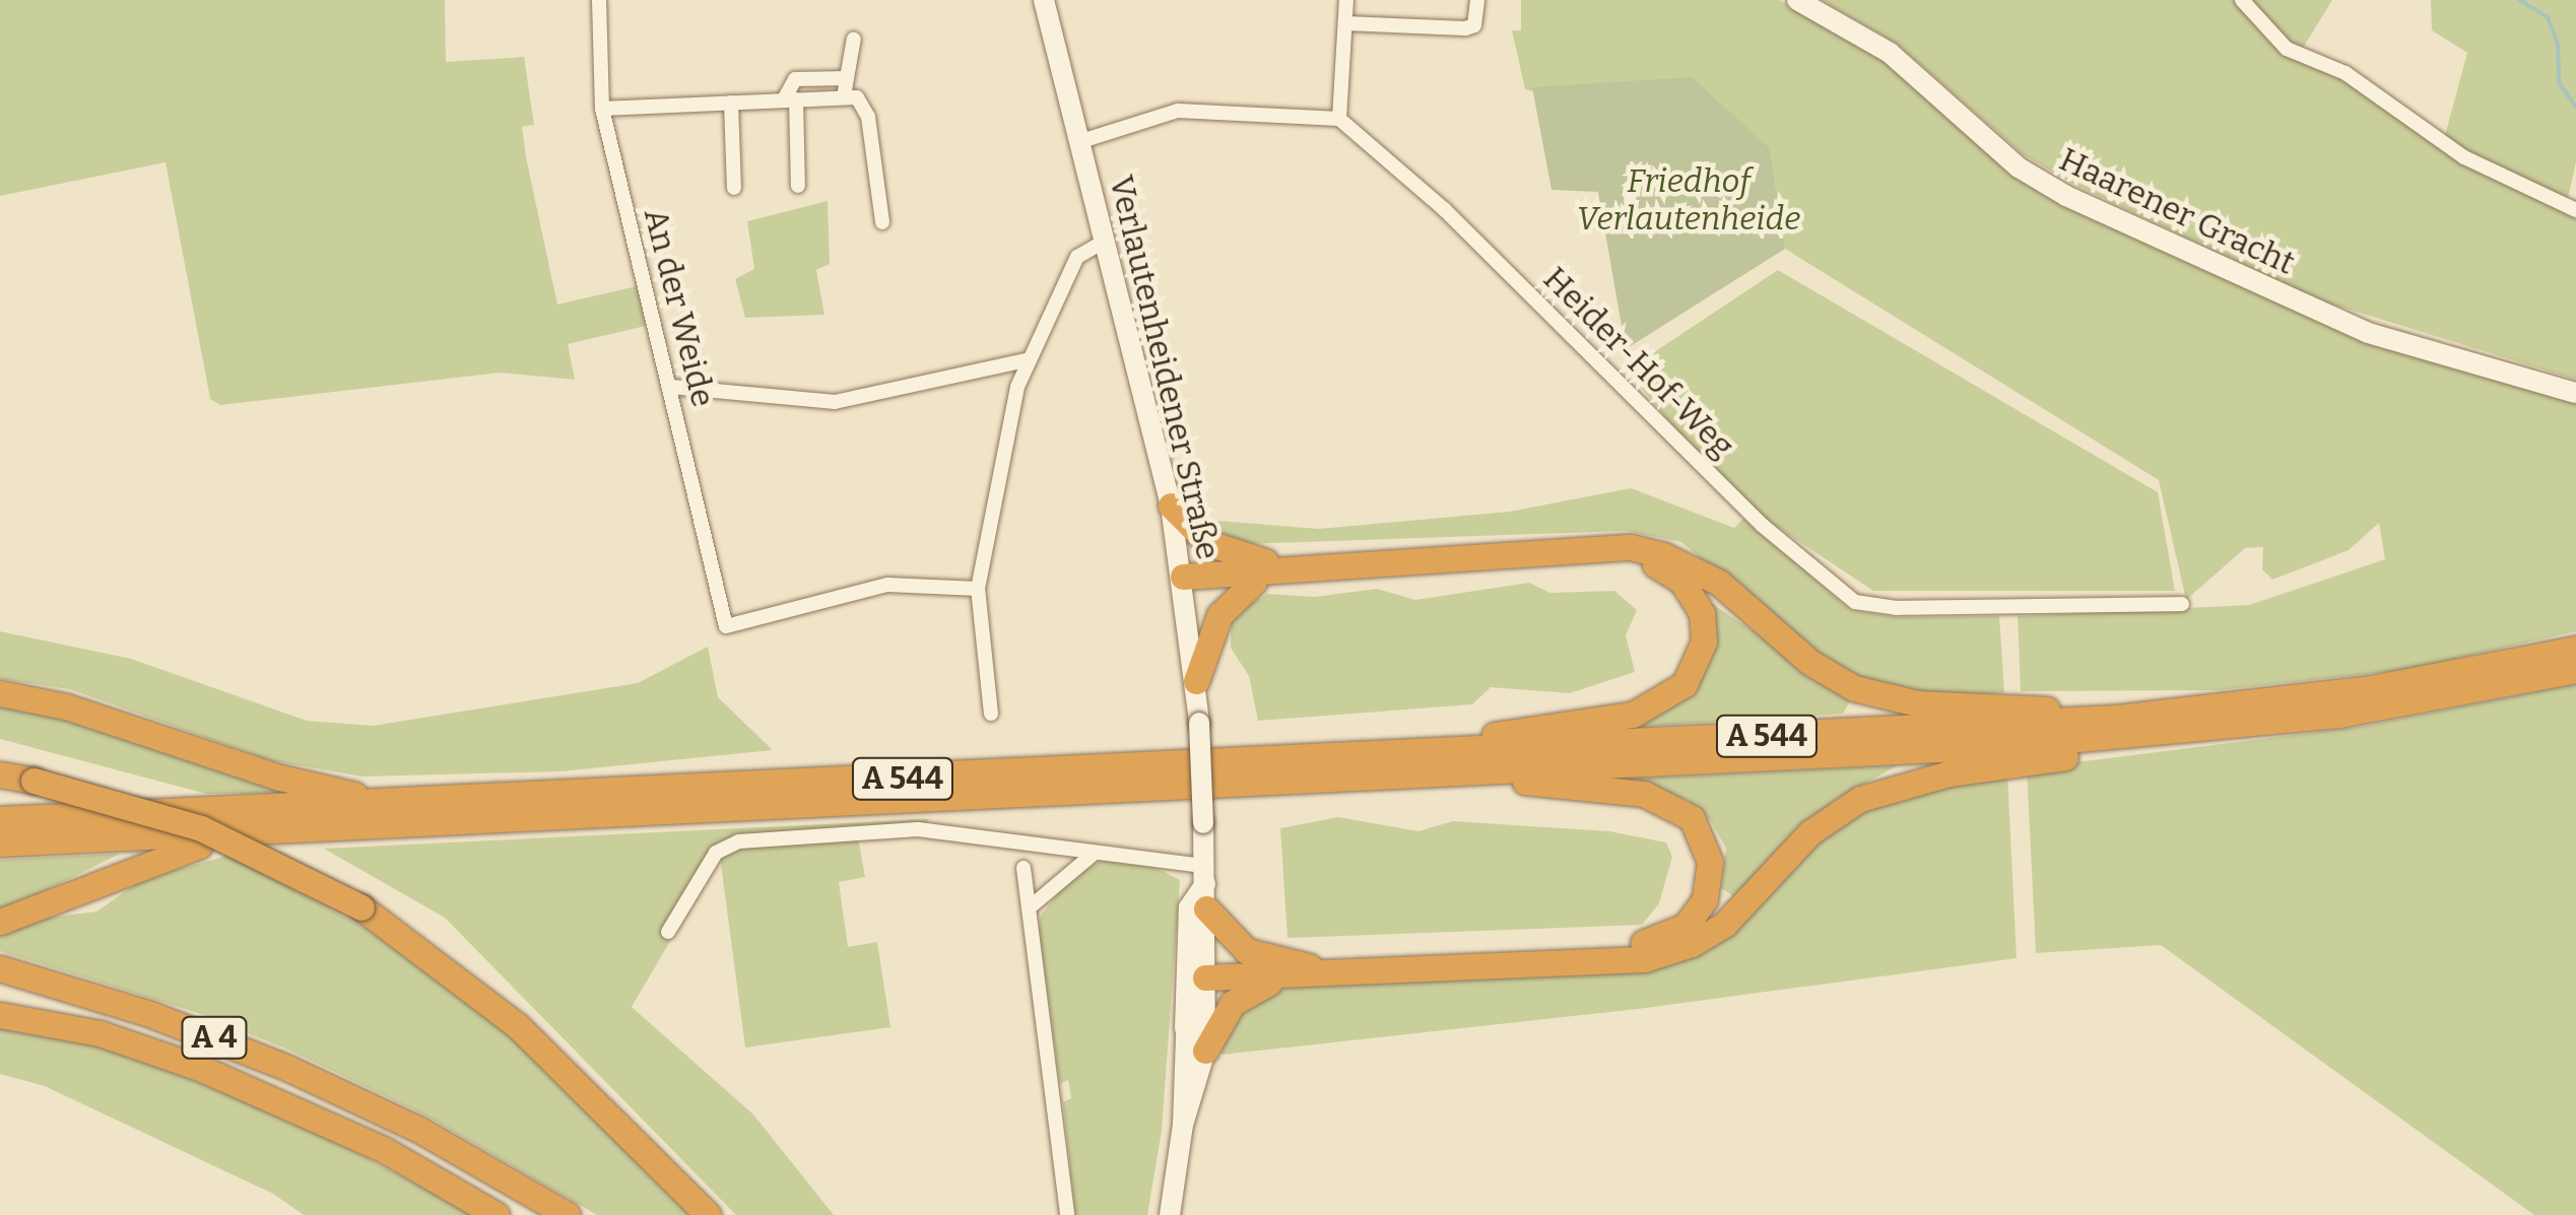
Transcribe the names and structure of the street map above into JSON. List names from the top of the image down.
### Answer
{
  "streets": {
    "highway": ["A 544", "A 4"],
    "main road": ["Haarener Gracht", "Verlautenheidener Straße"],
    "street": ["An der Weide", "Heider-Hof-Weg"]
  },
  "parks": ["Friedhof Verlautenheide"]
}
